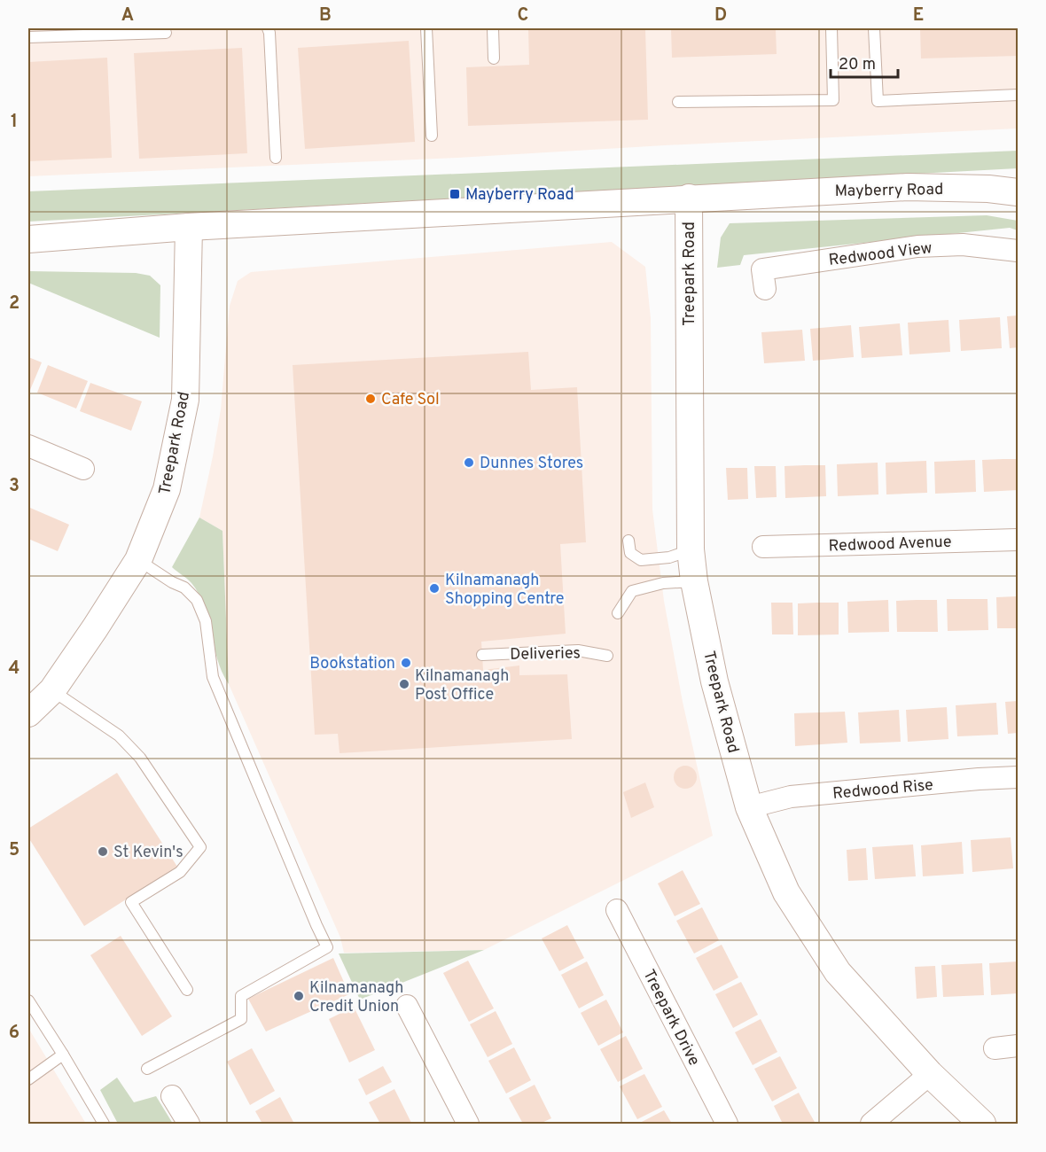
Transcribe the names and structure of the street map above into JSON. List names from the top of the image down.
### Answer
{
  "streets": {
    "street": [
      "Mayberry Road",
      "Redwood View",
      "Treepark Road",
      "Redwood Avenue",
      "Redwood Rise",
      "Treepark Drive"
    ],
    "lane": ["Deliveries"]
  },
  "crossings": [
    ["Mayberry Road", "Treepark Road"],
    ["Treepark Road", "Redwood Rise"]
  ],
  "places": {
    "transit": ["Mayberry Road"],
    "other": [
      "Cafe Sol",
      "Dunnes Stores",
      "Kilnamanagh Shopping Centre",
      "Bookstation",
      "Kilnamanagh Post Office",
      "St Kevin's",
      "Kilnamanagh Credit Union"
    ]
  },
  "scale_bar": "20 m",
  "grid": {
    "columns": [
      "A",
      "B",
      "C",
      "D",
      "E"
    ],
    "rows": [
      "1",
      "2",
      "3",
      "4",
      "5",
      "6"
    ]
  }
}
